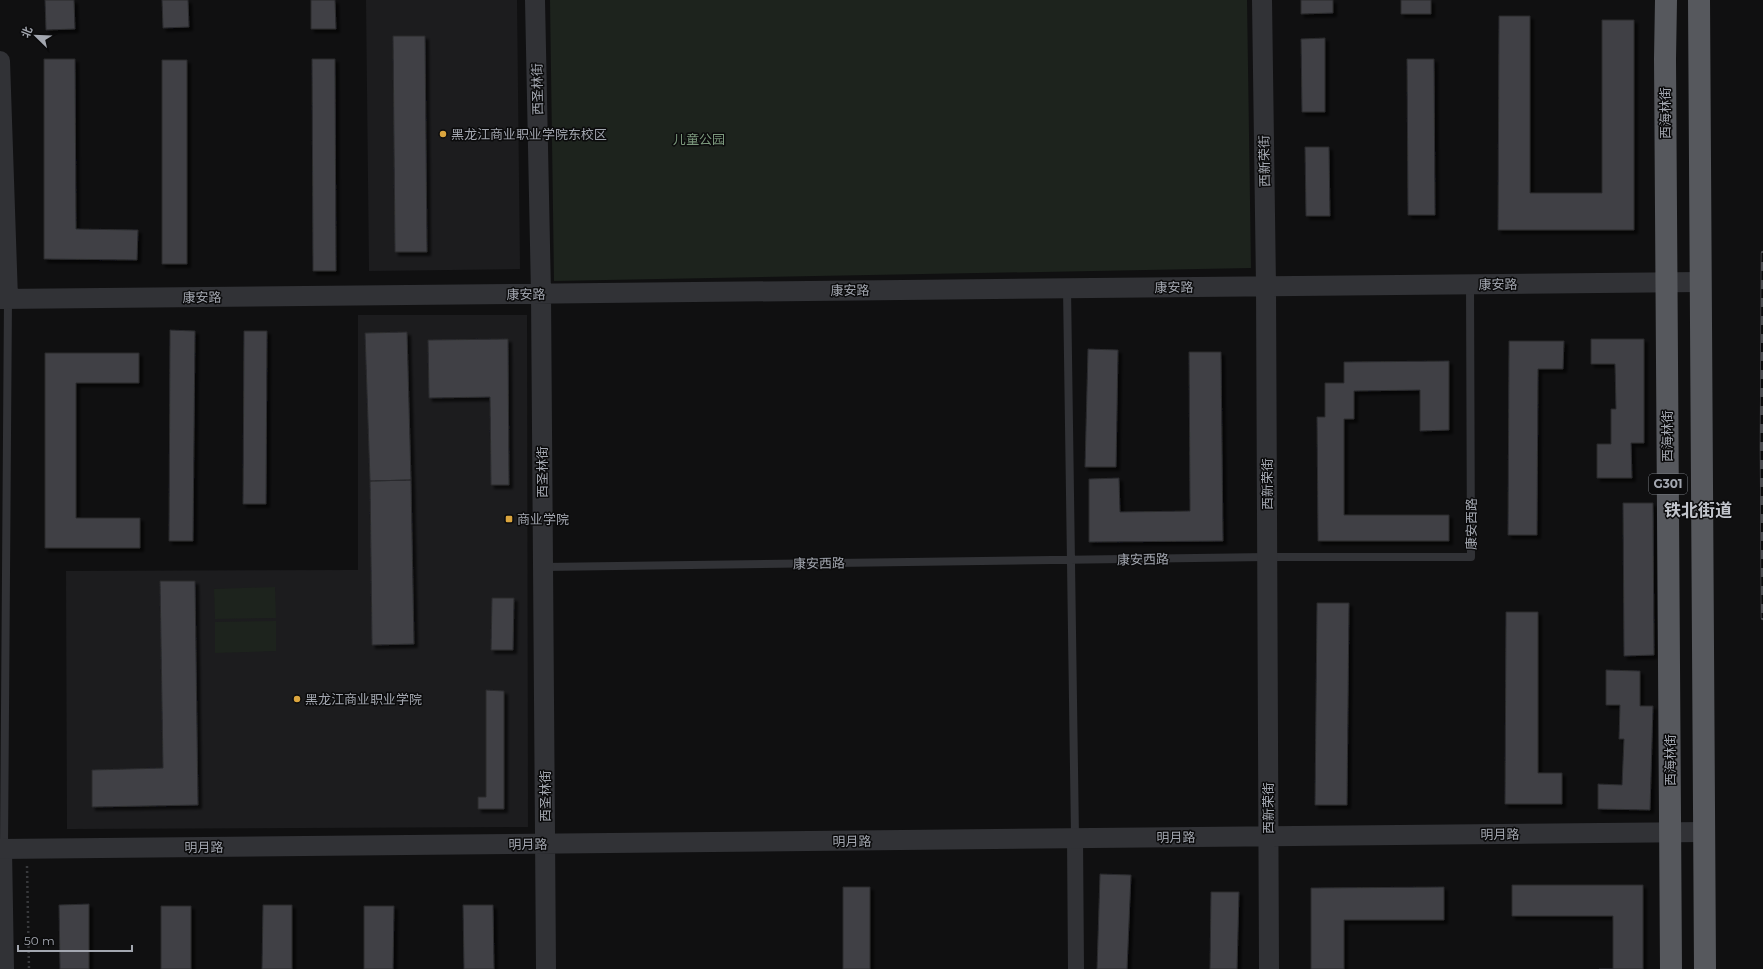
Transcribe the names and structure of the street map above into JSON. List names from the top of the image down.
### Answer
{
  "streets": {
    "highway": ["西海林街", "G301"],
    "street": [
      "西圣林街",
      "西新荣街",
      "康安路",
      "明月路"
    ],
    "lane": ["康安西路"]
  },
  "crossings": [
    ["西圣林街", "康安路"],
    ["西圣林街", "康安西路"],
    ["西圣林街", "明月路"],
    ["西海林街", "康安路"],
    ["西海林街", "明月路"],
    ["西新荣街", "康安路"],
    ["西新荣街", "康安西路"],
    ["西新荣街", "明月路"],
    ["康安路", "G301"],
    ["康安路", "康安西路"],
    ["G301", "明月路"]
  ],
  "districts": ["铁北街道"],
  "parks": ["儿童公园"],
  "places": {
    "other": ["黑龙江商业职业学院东校区", "黑龙江商业职业学院"],
    "transit": ["商业学院"]
  },
  "scale_bar": "50 m",
  "north": "top left"
}
